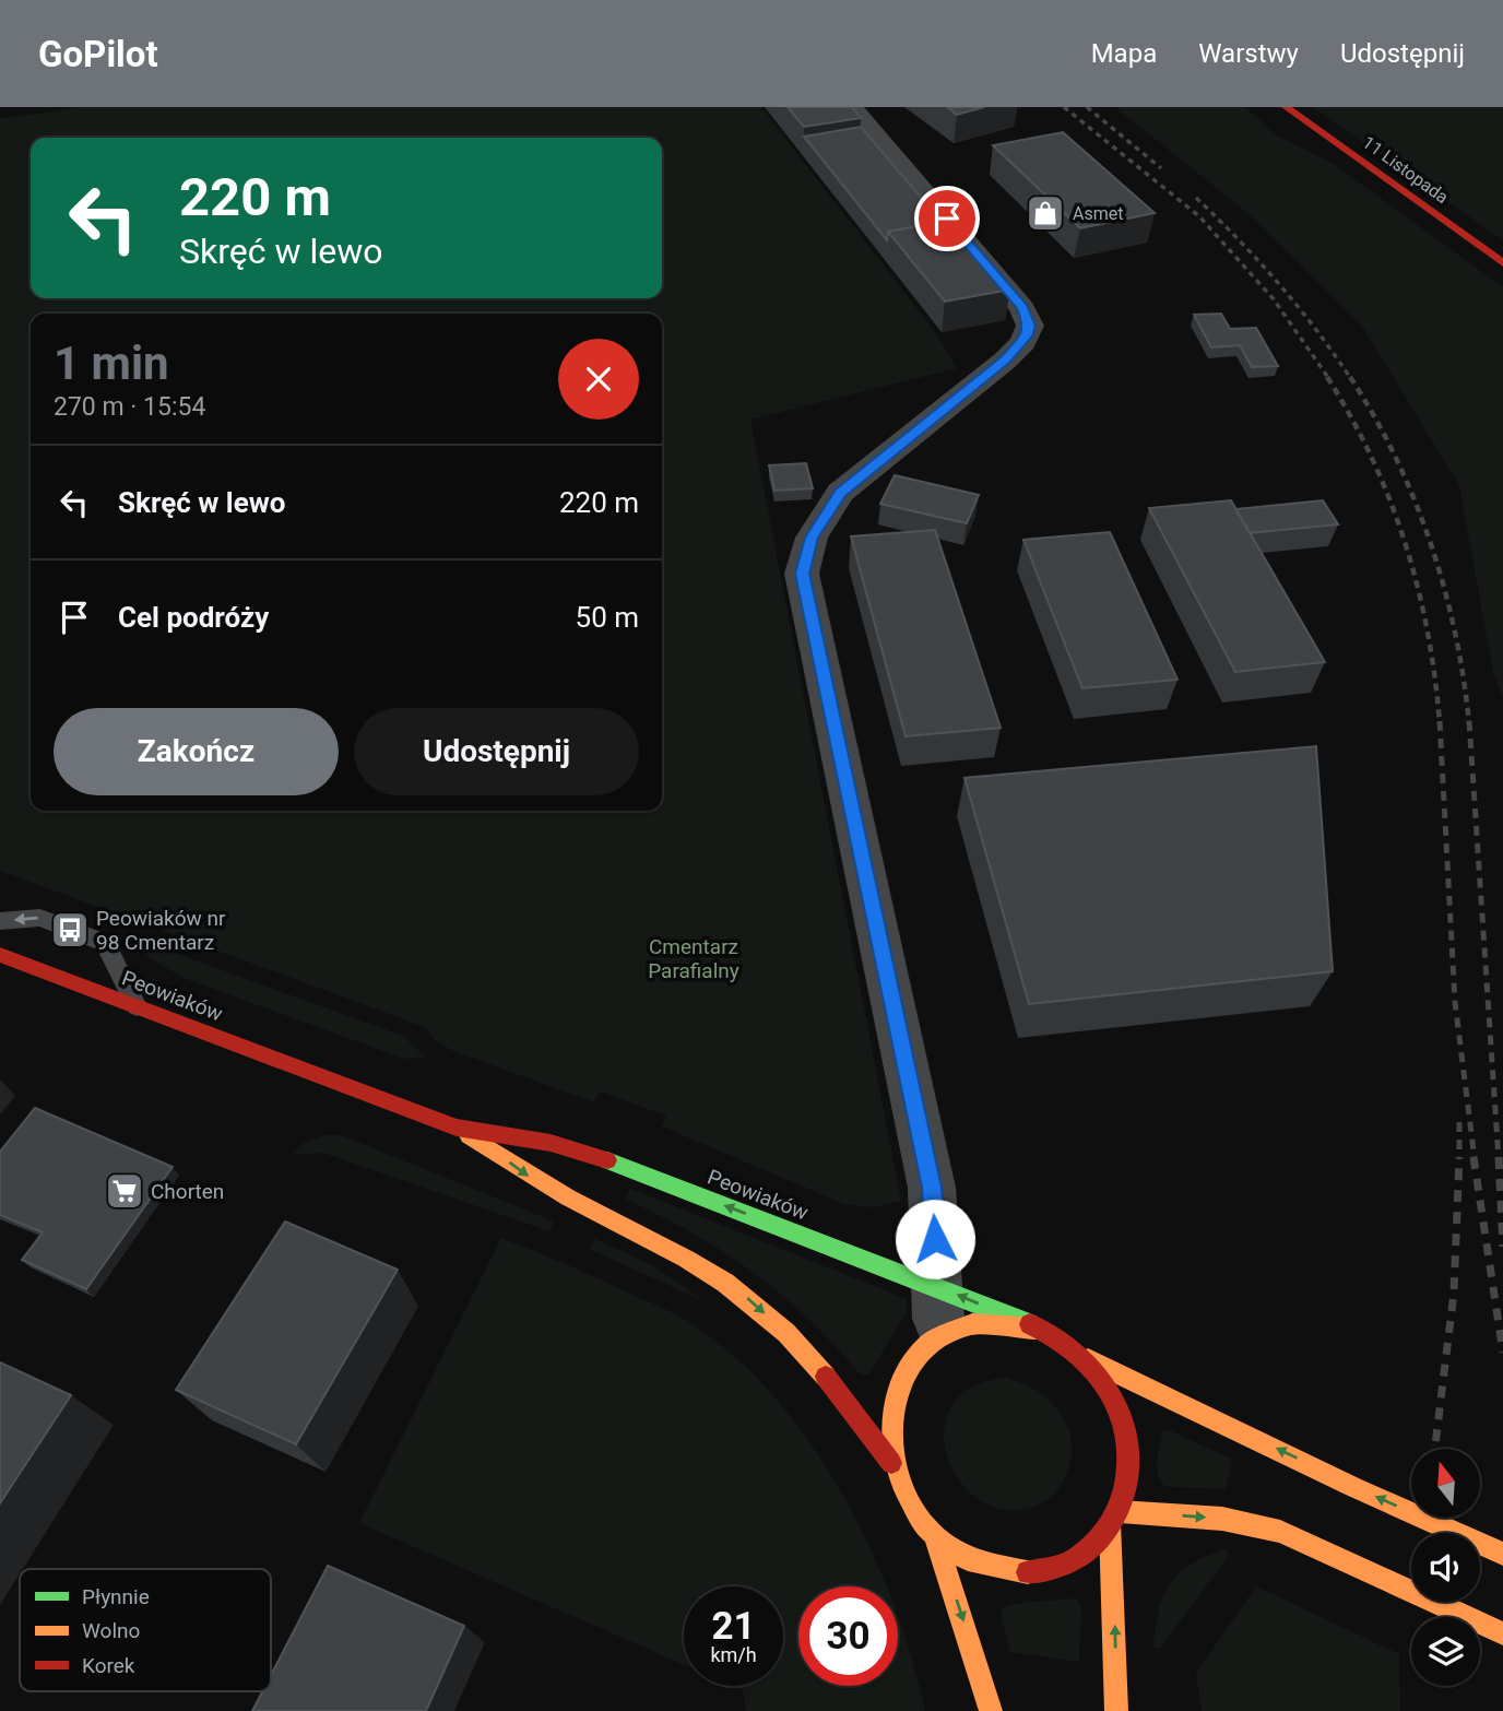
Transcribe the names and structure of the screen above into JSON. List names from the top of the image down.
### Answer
{
  "streets": {
    "main road": ["11 Listopada", "Peowiaków"]
  },
  "parks": ["Cmentarz Parafialny"],
  "places": {
    "shop": ["Asmet"],
    "bus stop": ["Peowiaków nr 98 Cmentarz"],
    "supermarket": ["Chorten"]
  },
  "legend": ["Płynnie", "Wolno", "Korek"],
  "north": "top",
  "page": {
    "header": "GoPilot",
    "nav": ["Mapa", "Warstwy", "Udostępnij"],
    "turn": ["220 m", "Skręć w lewo"],
    "heading": ["1 min", "270 m · 15:54"],
    "list": [
      {
        "name": "Skręć w lewo",
        "value": "220 m"
      },
      {
        "name": "Cel podróży",
        "value": "50 m"
      }
    ],
    "buttons": ["Zakończ", "Udostępnij"],
    "speed": "21 km/h",
    "limit": "30"
  }
}
